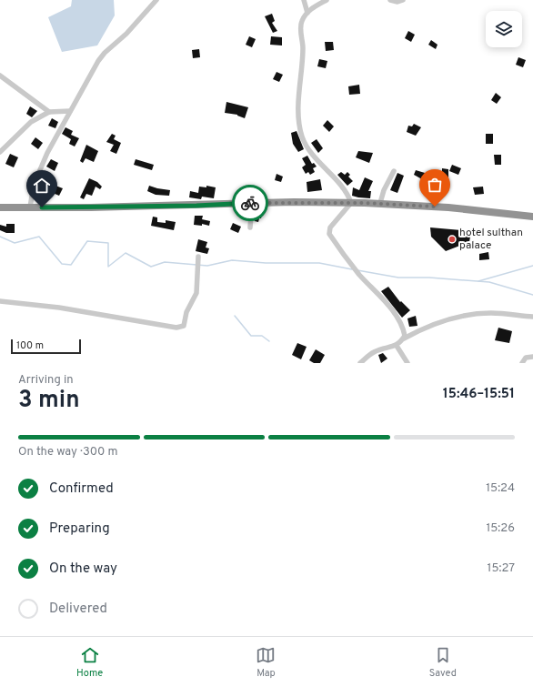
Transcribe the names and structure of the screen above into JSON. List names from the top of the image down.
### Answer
{
  "places": ["hotel sulthan palace"],
  "scale_bar": "100 m",
  "page": {
    "scale": "100 m",
    "heading": ["3 min", "Arriving in", "15:46–15:51"],
    "bar": "On the way · 300 m",
    "list": [
      ["Confirmed", "15:24"],
      ["Preparing", "15:26"],
      ["On the way", "15:27"],
      "Delivered"
    ],
    "tabs": ["Home", "Map", "Saved"]
  }
}
